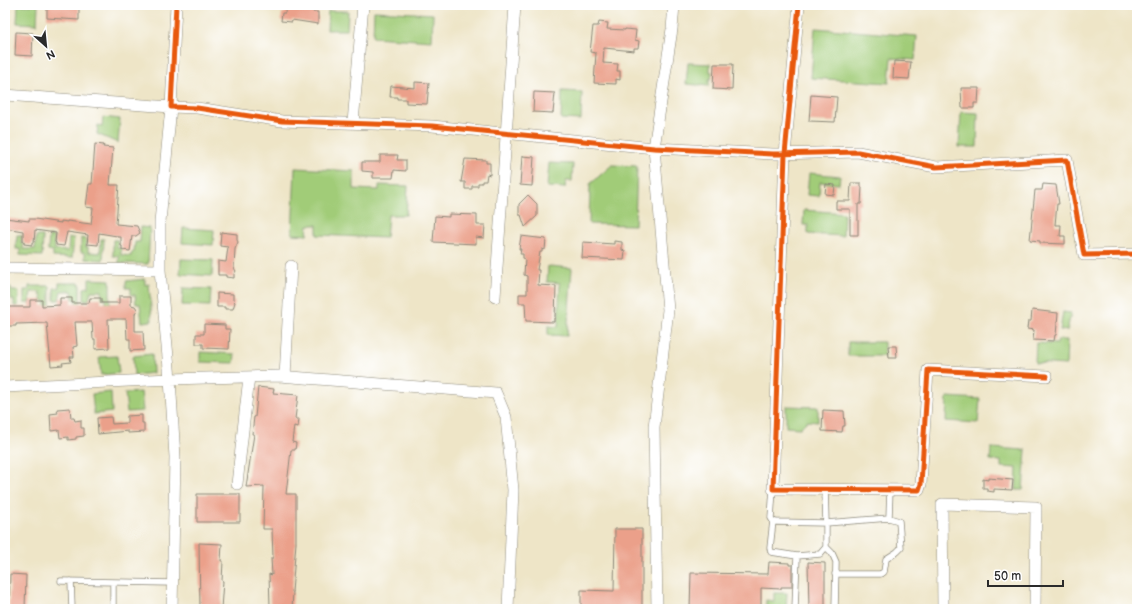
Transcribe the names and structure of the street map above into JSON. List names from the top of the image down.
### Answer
{
  "scale_bar": "50 m",
  "north": "bottom right"
}
